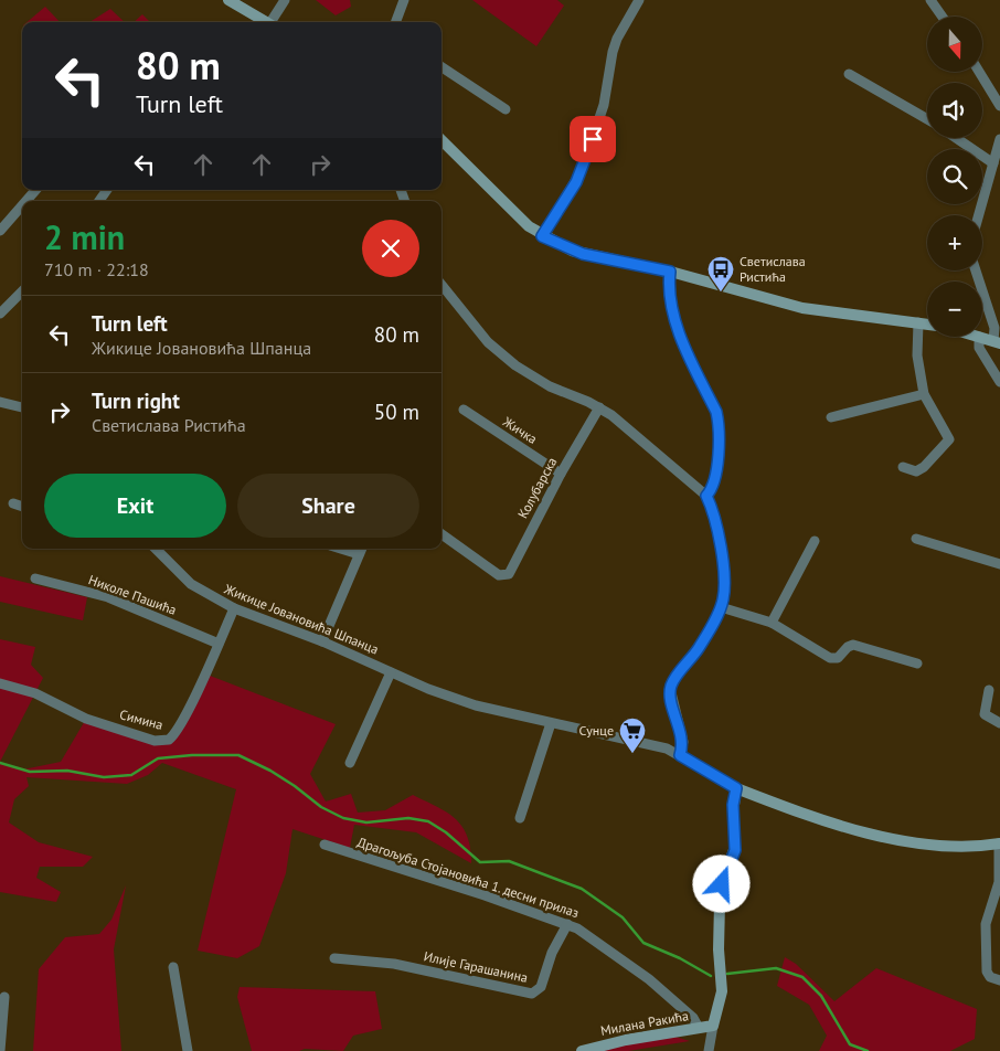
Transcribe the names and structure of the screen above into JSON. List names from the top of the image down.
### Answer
{
  "streets": {
    "street": [
      "Жичка",
      "Колубарска",
      "Николе Пашића",
      "Жикице Јовановића Шпанца",
      "Симина",
      "Драгољуба Стојановића 1. десни прилаз",
      "Илије Гарашанина",
      "Милана Ракића"
    ]
  },
  "crossings": [
    ["Жичка", "Колубарска"],
    ["Николе Пашића", "Симина"],
    ["Жикице Јовановића Шпанца", "Симина"],
    ["Драгољуба Стојановића 1. десни прилаз", "Илије Гарашанина"],
    ["Драгољуба Стојановића 1. десни прилаз", "Милана Ракића"]
  ],
  "places": {
    "bus stop": ["Светислава Ристића"],
    "supermarket": ["Сунце"]
  },
  "north": "bottom",
  "page": {
    "map_buttons": ["+", "−"],
    "turn": ["80 m", "Turn left"],
    "heading": ["2 min", "710 m · 22:18"],
    "list": [
      {
        "name": "Turn left",
        "note": "Жикице Јовановића Шпанца",
        "value": "80 m"
      },
      {
        "name": "Turn right",
        "note": "Светислава Ристића",
        "value": "50 m"
      }
    ],
    "buttons": ["Exit", "Share"]
  }
}
